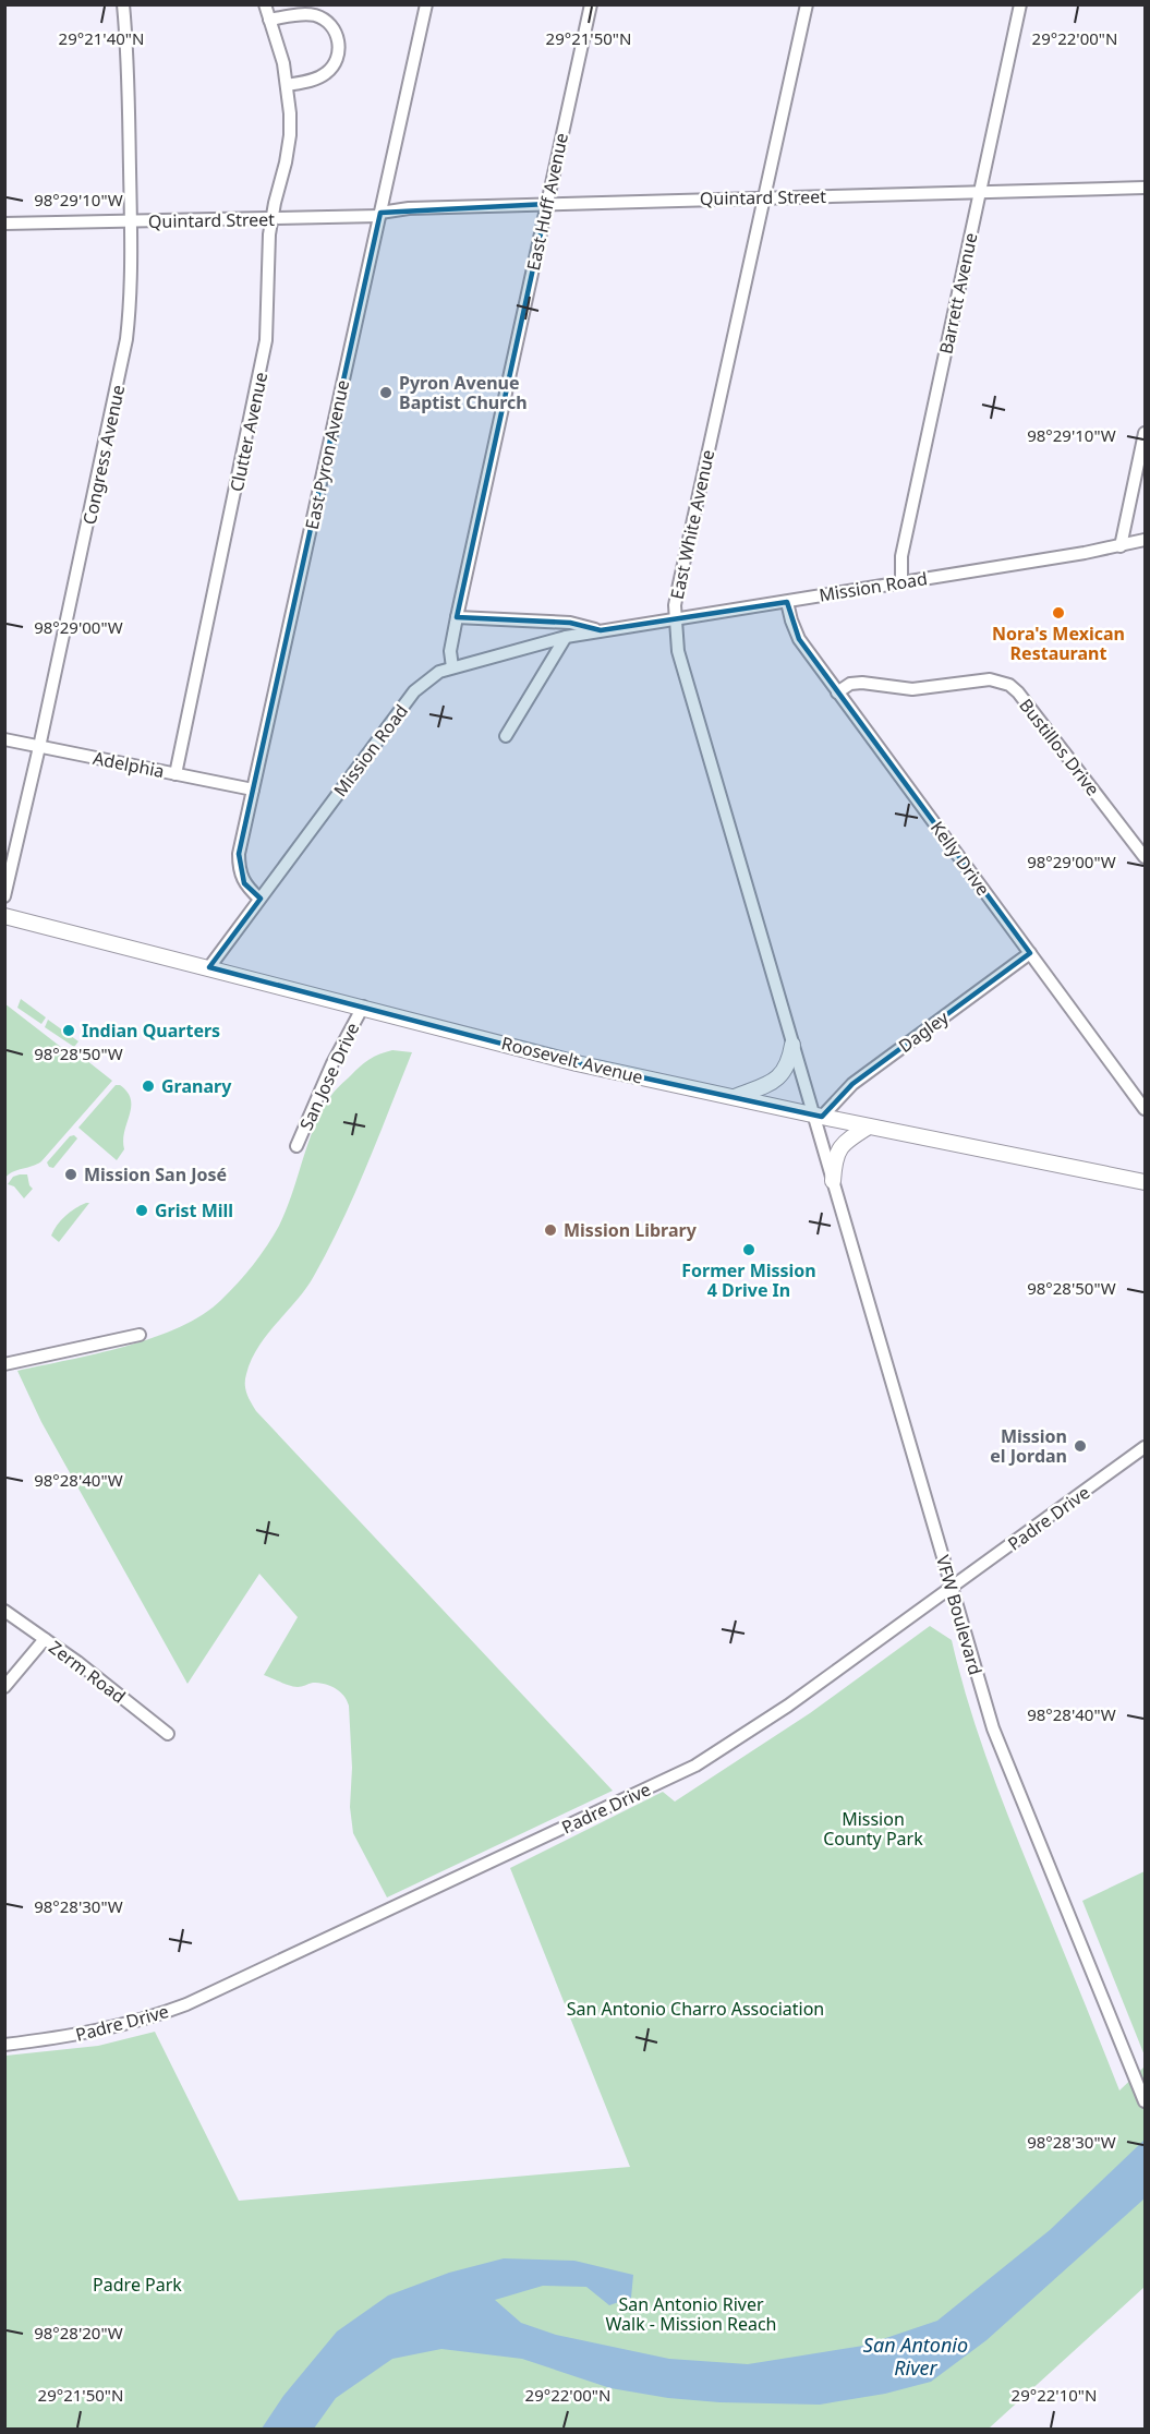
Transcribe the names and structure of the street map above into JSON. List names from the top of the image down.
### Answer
{
  "streets": {
    "main road": ["Roosevelt Avenue"],
    "street": [
      "Quintard Street",
      "East Huff Avenue",
      "Barrett Avenue",
      "Clutter Avenue",
      "Congress Avenue",
      "East Pyron Avenue",
      "East White Avenue",
      "Mission Road",
      "Bustillos Drive",
      "Adelphia",
      "Kelly Drive",
      "Dagley",
      "San Jose Drive",
      "Padre Drive",
      "VFW Boulevard",
      "Zerm Road"
    ]
  },
  "crossings": [
    ["Quintard Street", "East Huff Avenue"],
    ["Quintard Street", "Barrett Avenue"],
    ["Quintard Street", "Clutter Avenue"],
    ["Quintard Street", "Congress Avenue"],
    ["Quintard Street", "East Pyron Avenue"],
    ["Quintard Street", "East White Avenue"],
    ["East Huff Avenue", "Mission Road"],
    ["Barrett Avenue", "Mission Road"],
    ["Clutter Avenue", "Adelphia"],
    ["Congress Avenue", "Adelphia"],
    ["East Pyron Avenue", "Mission Road"],
    ["East Pyron Avenue", "Adelphia"],
    ["East White Avenue", "Mission Road"],
    ["East White Avenue", "Dagley"],
    ["East White Avenue", "Roosevelt Avenue"],
    ["East White Avenue", "VFW Boulevard"],
    ["Mission Road", "Kelly Drive"],
    ["Mission Road", "Roosevelt Avenue"],
    ["Bustillos Drive", "Kelly Drive"],
    ["Kelly Drive", "Dagley"],
    ["Dagley", "Roosevelt Avenue"],
    ["Dagley", "VFW Boulevard"],
    ["Roosevelt Avenue", "San Jose Drive"],
    ["Roosevelt Avenue", "VFW Boulevard"],
    ["Padre Drive", "VFW Boulevard"]
  ],
  "water": ["San Antonio River"],
  "parks": [
    "Mission County Park",
    "San Antonio Charro Association",
    "Padre Park",
    "San Antonio River Walk - Mission Reach"
  ],
  "places": [
    "Pyron Avenue Baptist Church",
    "Nora's Mexican Restaurant",
    "Indian Quarters",
    "Granary",
    "Mission San José",
    "Grist Mill",
    "Mission Library",
    "Former Mission 4 Drive In",
    "Mission el Jordan"
  ],
  "coordinates": [
    "29°21'40\"N",
    "29°21'50\"N",
    "29°22'00\"N",
    "98°29'10\"W",
    "98°29'00\"W",
    "98°28'50\"W",
    "98°28'40\"W",
    "98°28'30\"W",
    "98°28'20\"W",
    "29°22'10\"N"
  ]
}
